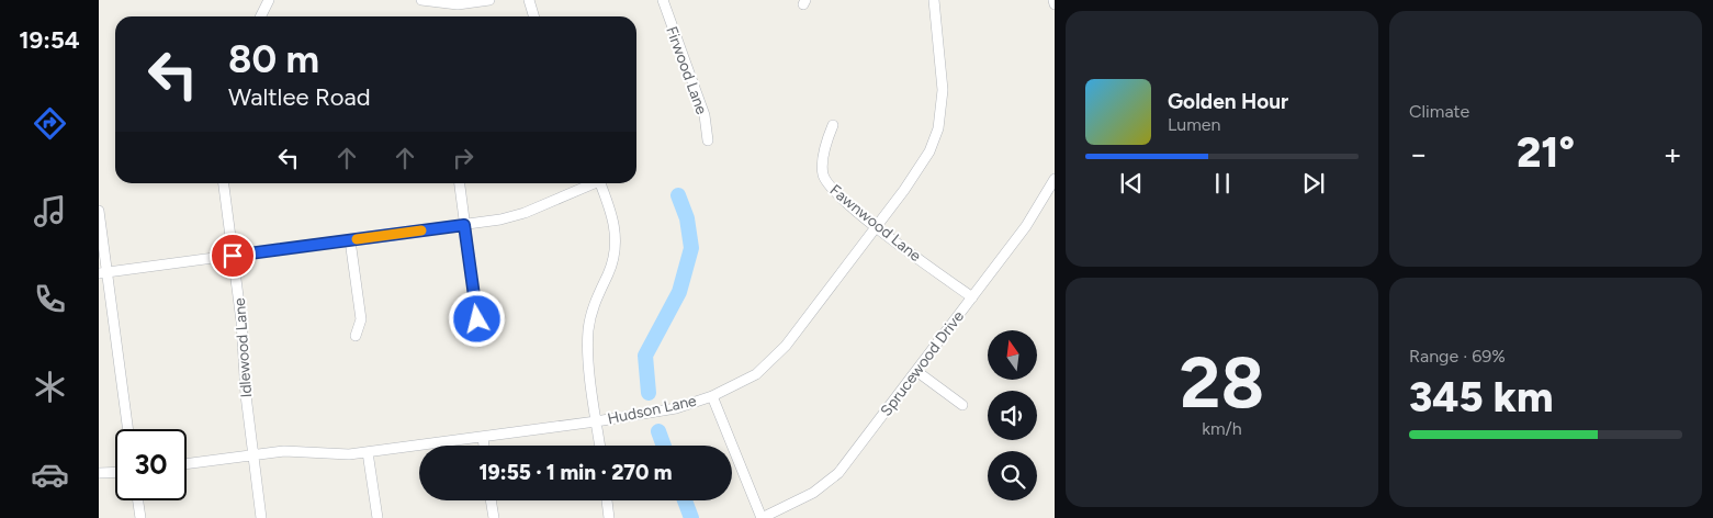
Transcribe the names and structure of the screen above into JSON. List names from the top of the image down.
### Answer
{
  "streets": {
    "street": [
      "Firwood Lane",
      "Fawnwood Lane",
      "Idlewood Lane",
      "Sprucewood Drive",
      "Hudson Lane"
    ]
  },
  "crossings": [
    ["Fawnwood Lane", "Sprucewood Drive"],
    ["Fawnwood Lane", "Hudson Lane"],
    ["Idlewood Lane", "Hudson Lane"]
  ],
  "north": "top",
  "page": {
    "tabs": "19:54",
    "tile": [
      "Climate",
      ["28", "km/h"],
      ["Range · 69%", "345 km"]
    ],
    "turn": ["80 m", "Waltlee Road"],
    "song": ["Golden Hour", "Lumen"],
    "heat": ["−", "21°", "+"],
    "limit": "30",
    "trip": "19:55 · 1 min · 270 m"
  }
}
